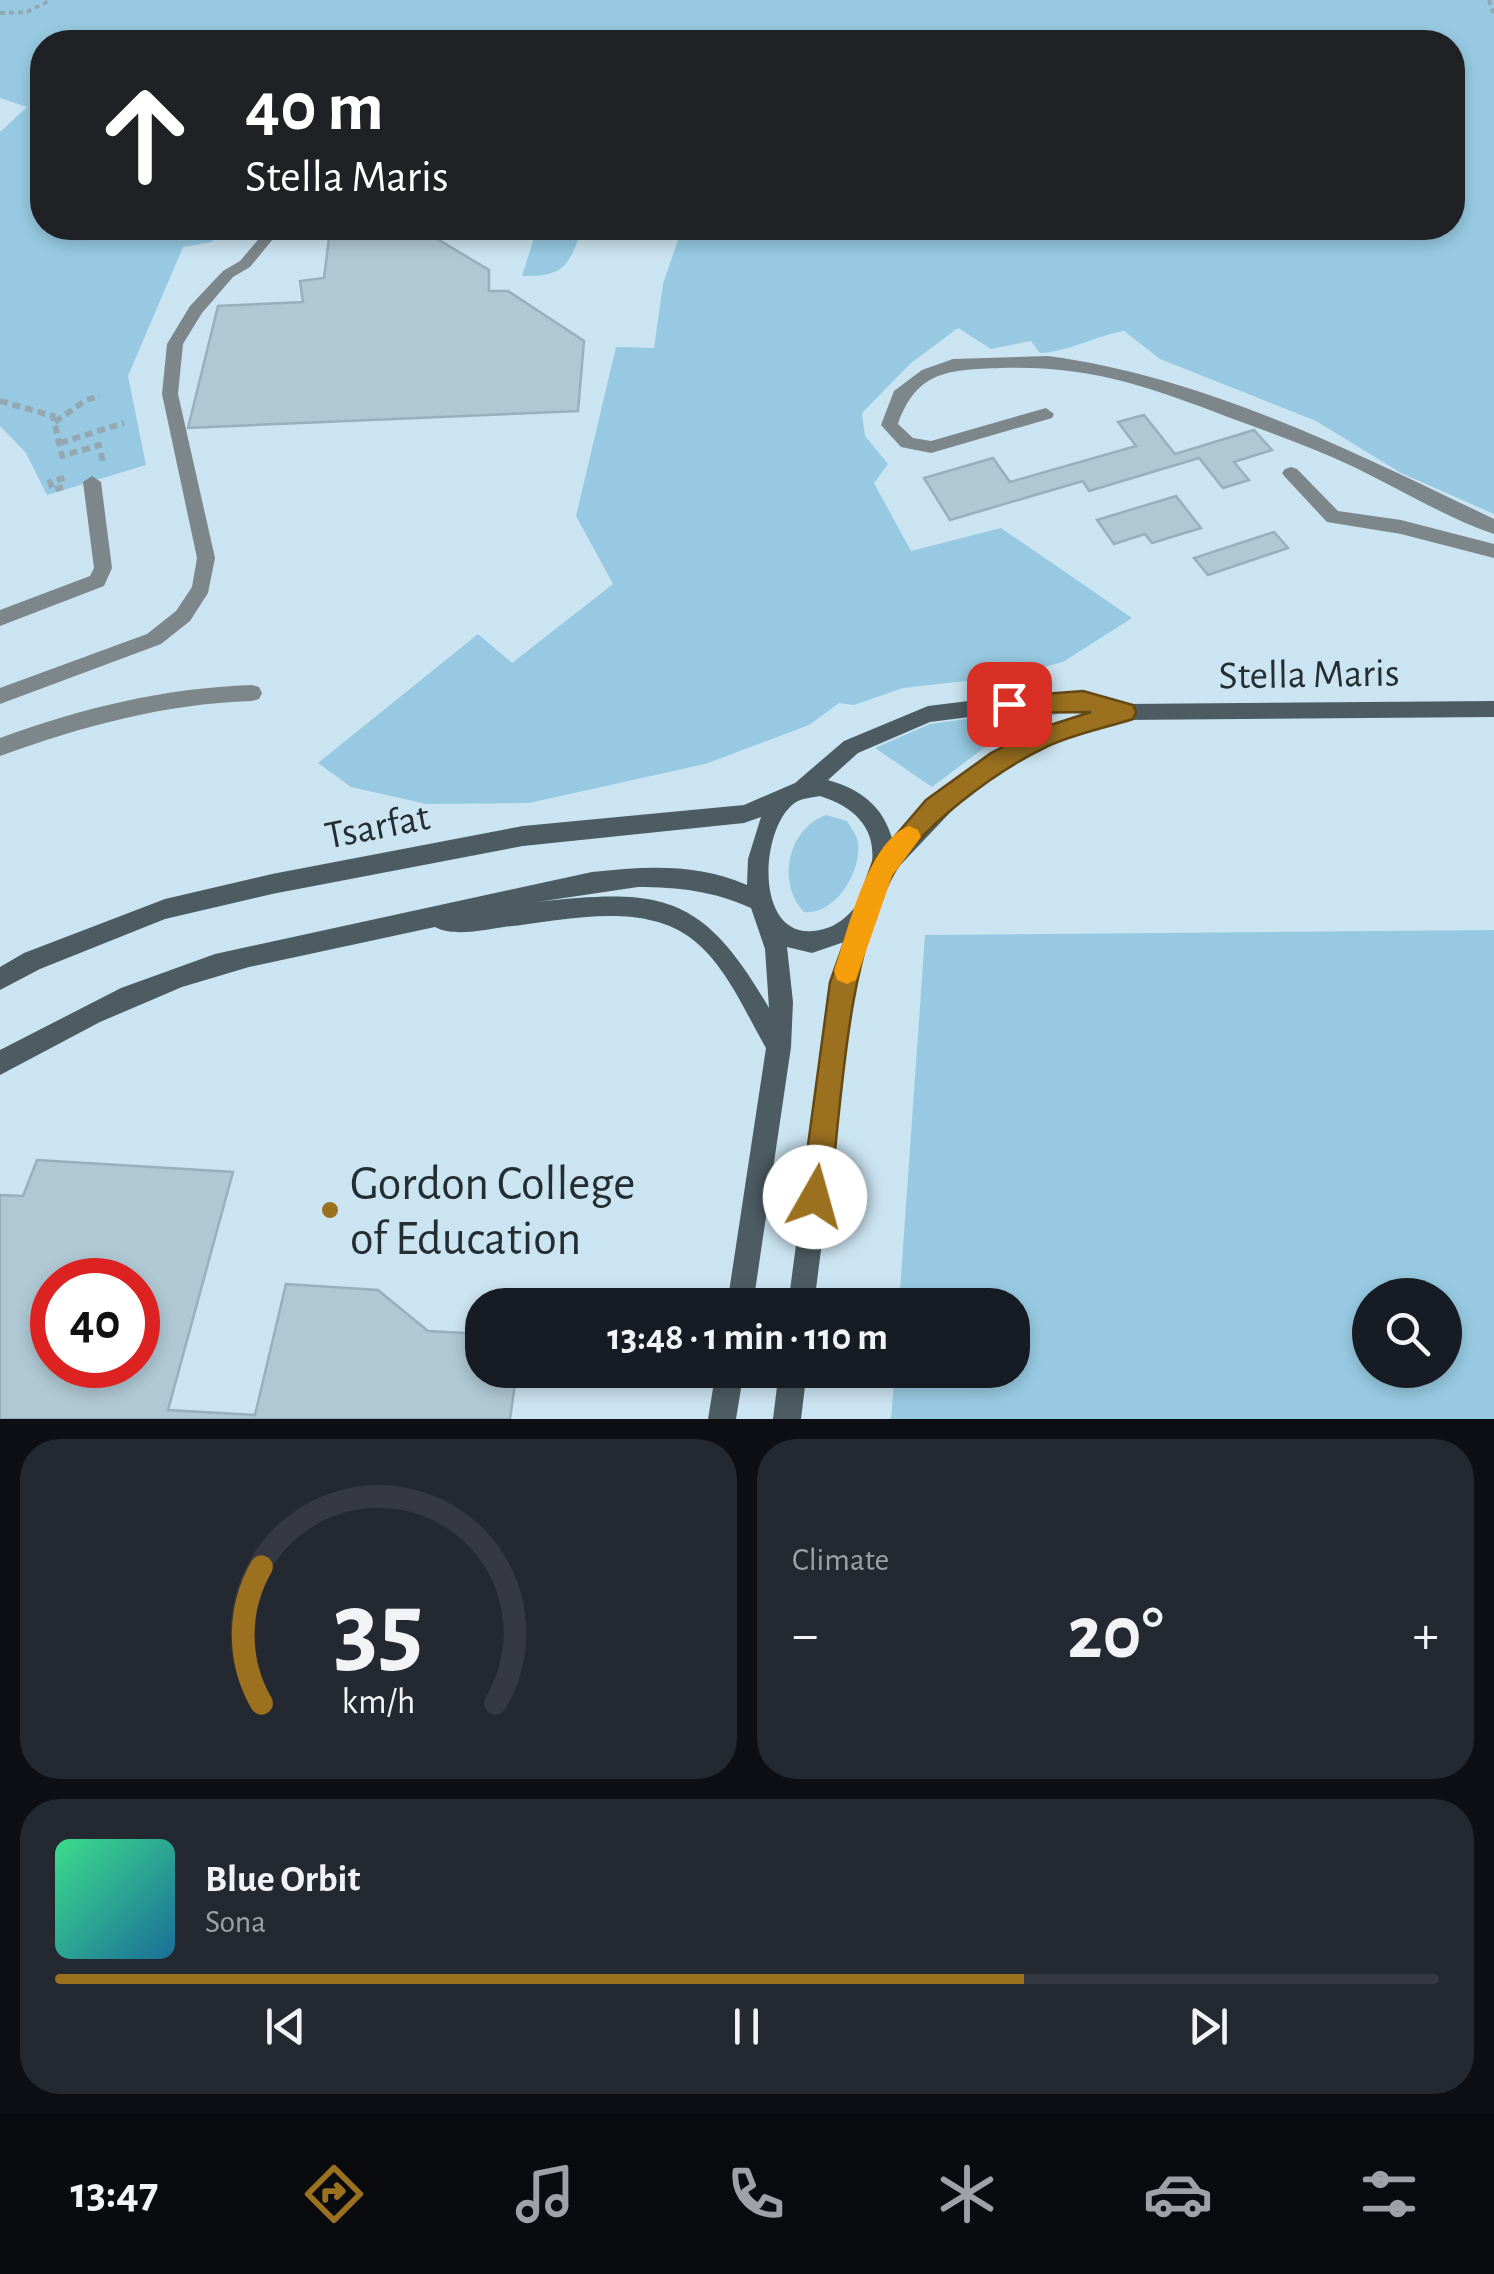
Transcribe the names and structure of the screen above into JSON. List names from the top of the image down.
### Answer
{
  "streets": {
    "street": ["Stella Maris", "Tsarfat"]
  },
  "crossings": [
    ["Stella Maris", "Tsarfat"]
  ],
  "places": ["Gordon College of Education"],
  "page": {
    "turn": ["40 m", "Stella Maris"],
    "limit": "40",
    "trip": "13:48 · 1 min · 110 m",
    "tile": "Climate",
    "heat": ["−", "20°", "+"],
    "song": ["Blue Orbit", "Sona"],
    "tabs": "13:47",
    "gauge": ["35", "km/h"]
  }
}
